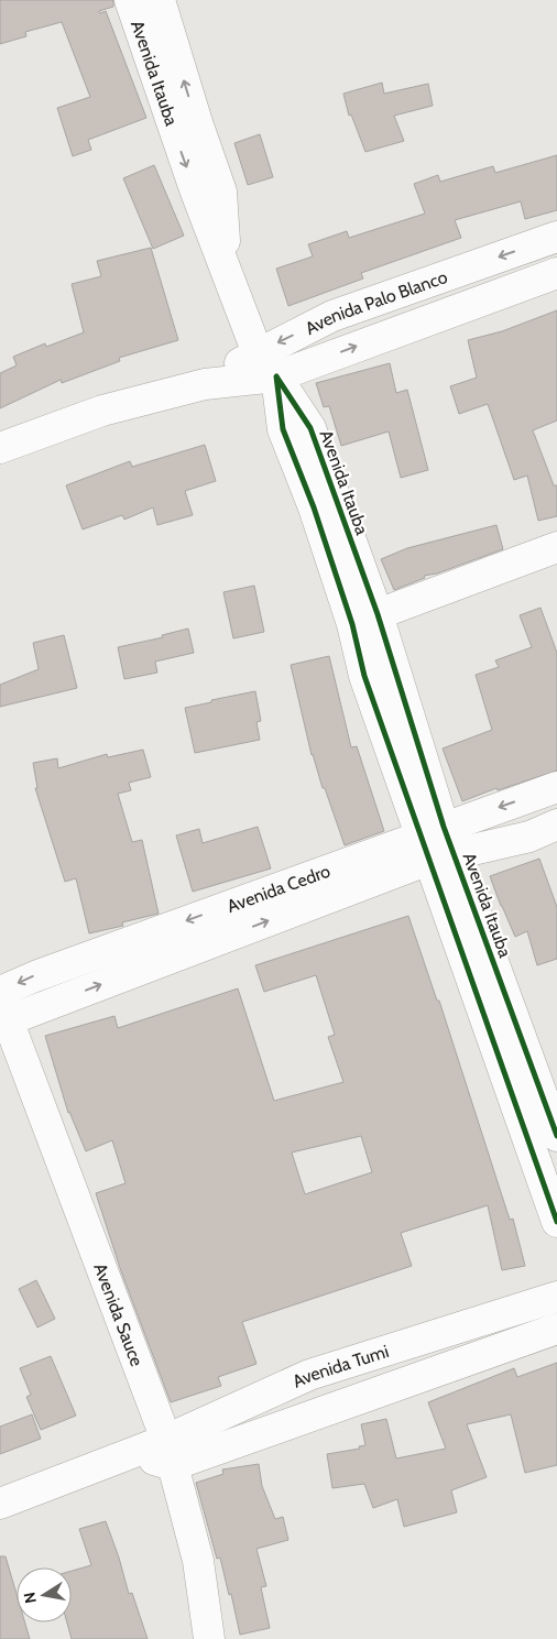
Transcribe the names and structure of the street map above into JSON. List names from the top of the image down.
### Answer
{
  "streets": {
    "street": [
      "Avenida Itauba",
      "Avenida Palo Blanco",
      "Avenida Cedro",
      "Avenida Sauce",
      "Avenida Tumi"
    ]
  },
  "crossings": [
    ["Avenida Itauba", "Avenida Palo Blanco"],
    ["Avenida Itauba", "Avenida Cedro"],
    ["Avenida Cedro", "Avenida Sauce"],
    ["Avenida Sauce", "Avenida Tumi"]
  ],
  "north": "left"
}
